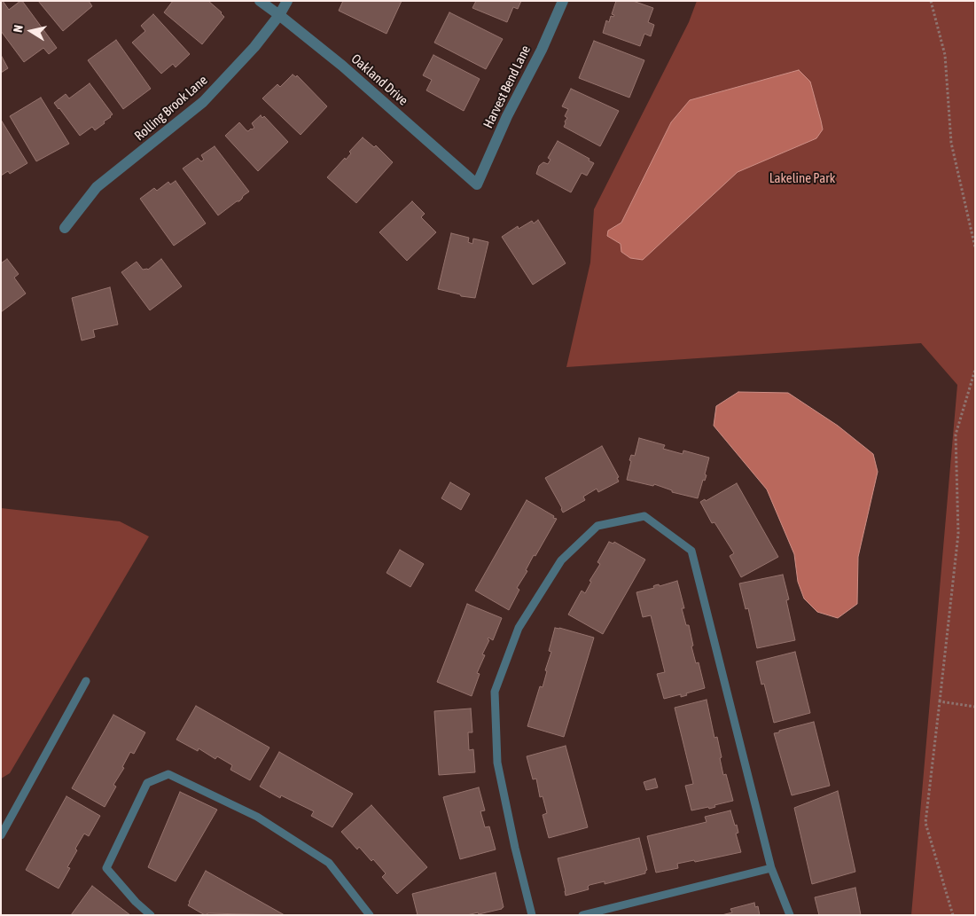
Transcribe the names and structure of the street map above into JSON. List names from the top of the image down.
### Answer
{
  "streets": {
    "street": ["Oakland Drive", "Harvest Bend Lane", "Rolling Brook Lane"]
  },
  "crossings": [
    ["Oakland Drive", "Harvest Bend Lane"],
    ["Oakland Drive", "Rolling Brook Lane"]
  ],
  "parks": ["Lakeline Park"],
  "north": "left"
}
